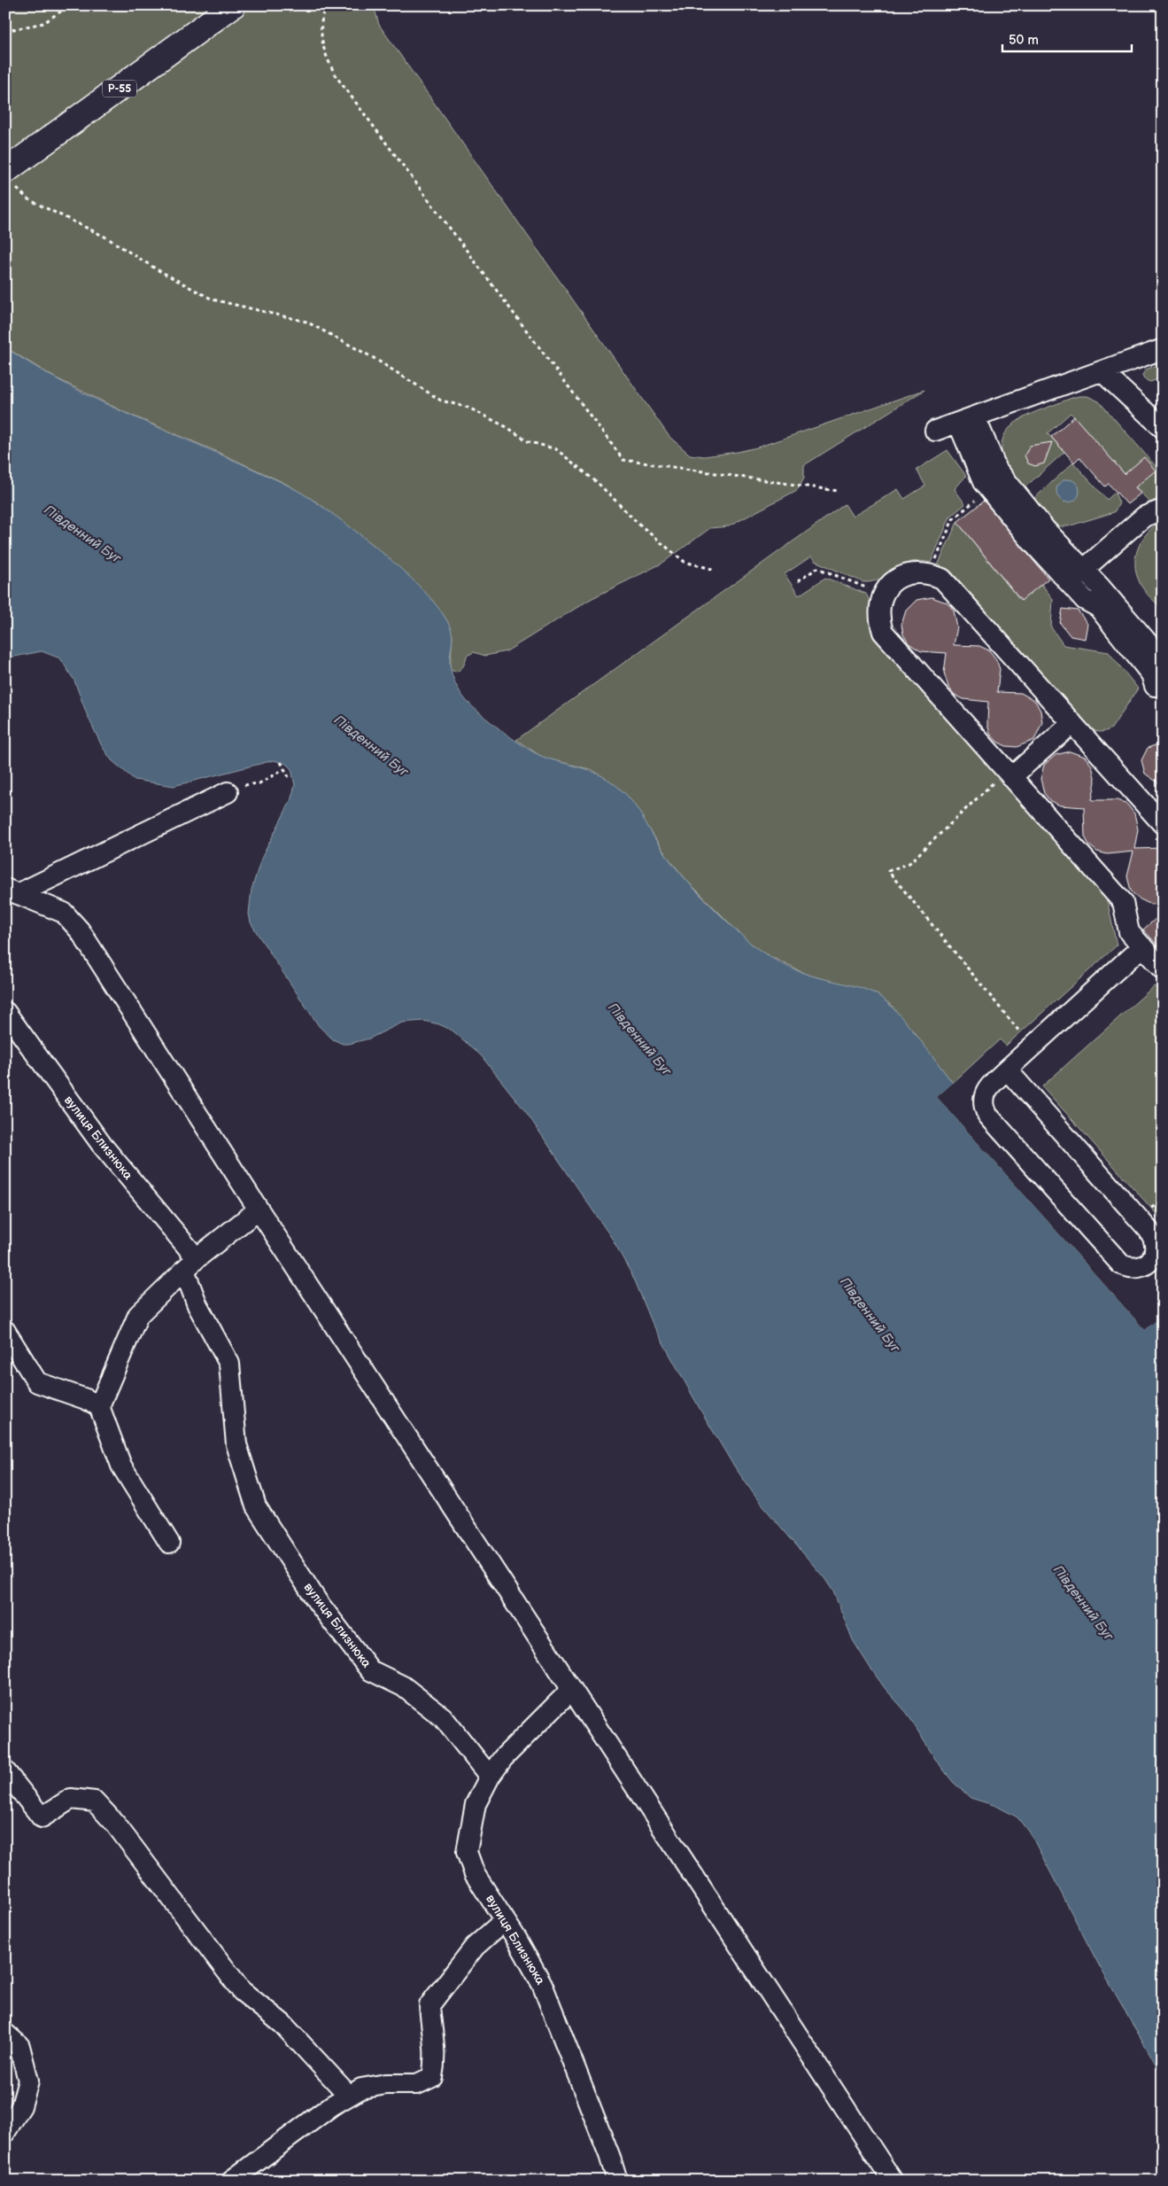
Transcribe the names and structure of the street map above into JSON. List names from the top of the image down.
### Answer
{
  "streets": {
    "main road": ["Р-55"],
    "street": ["вулиця Близнюка"]
  },
  "water": ["Південний Буг"],
  "scale_bar": "50 m"
}
